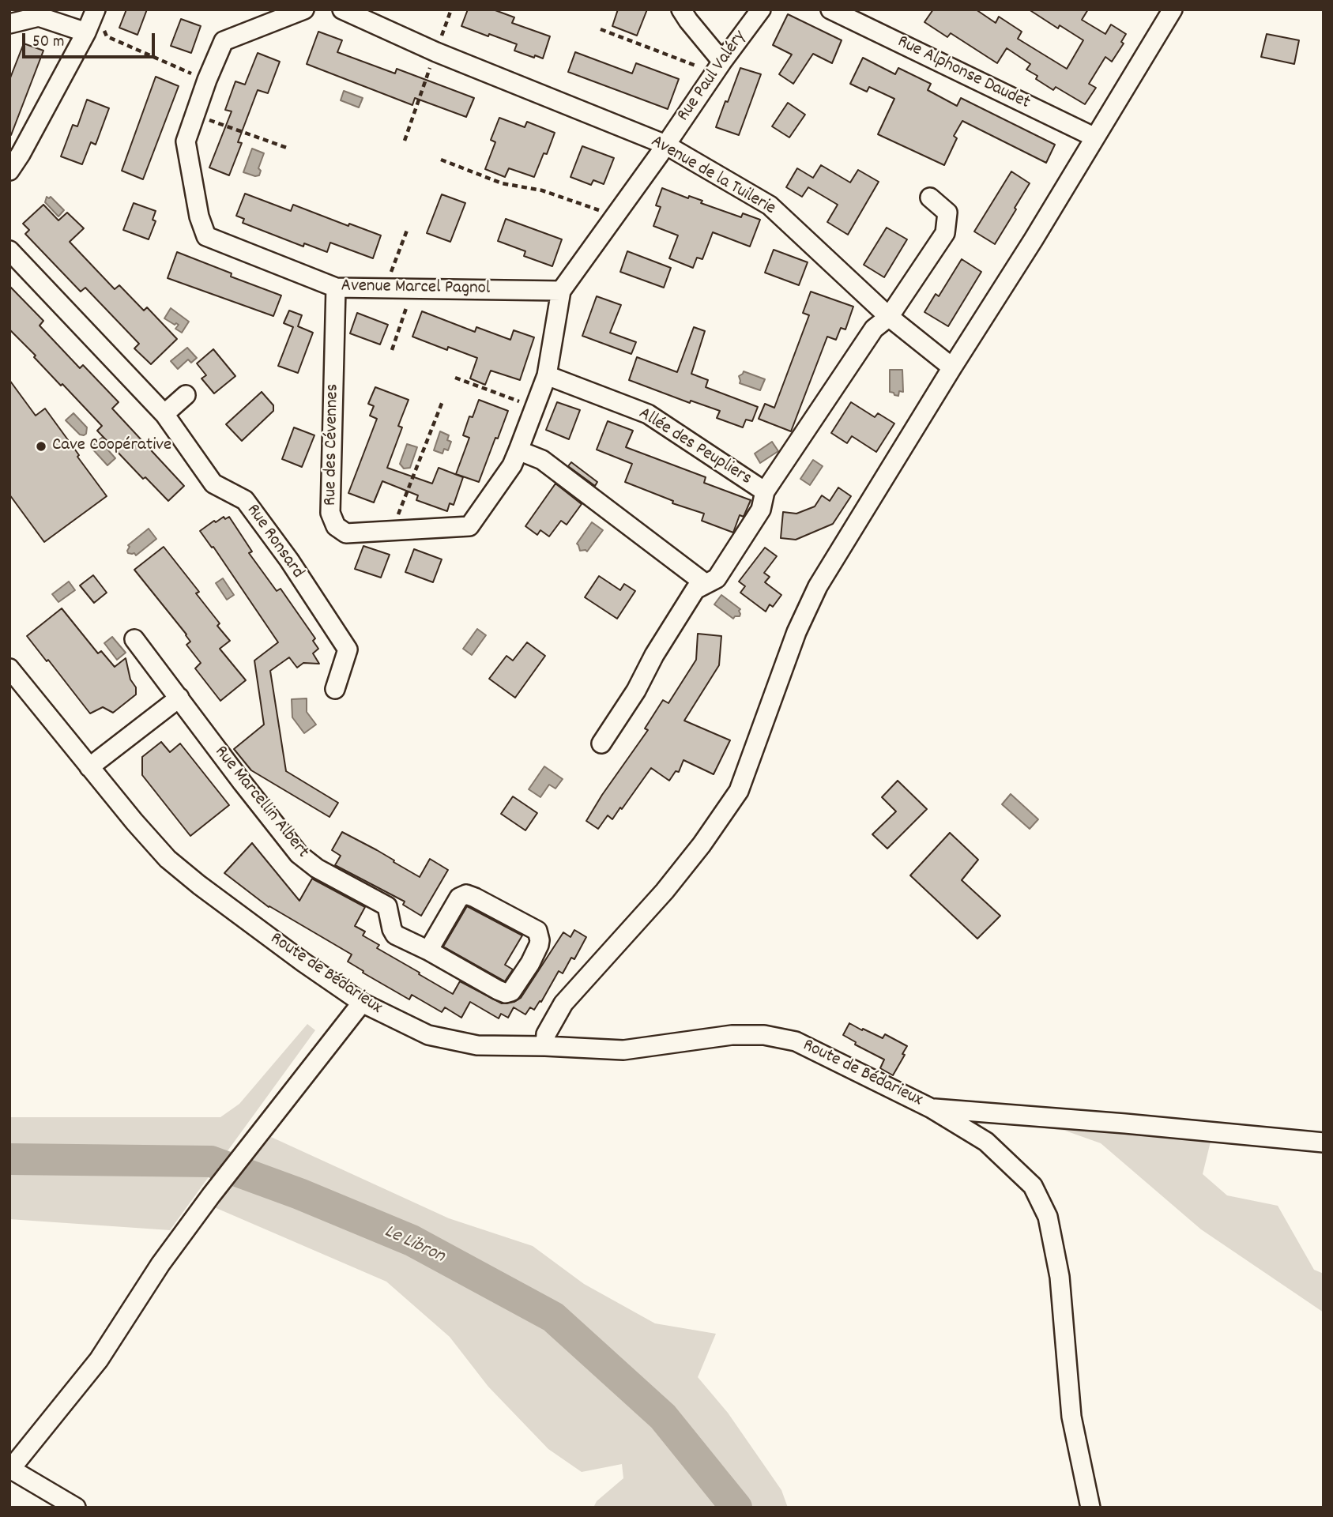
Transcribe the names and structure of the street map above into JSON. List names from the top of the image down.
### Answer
{
  "streets": {
    "street": [
      "Rue Alphonse Daudet",
      "Rue Paul Valéry",
      "Avenue de la Tuilerie",
      "Avenue Marcel Pagnol",
      "Rue des Cévennes",
      "Allée des Peupliers",
      "Rue Ronsard",
      "Rue Marcellin Albert",
      "Route de Bédarieux"
    ]
  },
  "crossings": [
    ["Rue Paul Valéry", "Avenue de la Tuilerie"],
    ["Rue Paul Valéry", "Rue des Cévennes"],
    ["Avenue de la Tuilerie", "Rue des Cévennes"],
    ["Avenue de la Tuilerie", "Allée des Peupliers"],
    ["Avenue Marcel Pagnol", "Rue des Cévennes"],
    ["Rue des Cévennes", "Allée des Peupliers"]
  ],
  "water": ["Le Libron"],
  "places": ["Cave Coopérative"],
  "scale_bar": "50 m"
}
